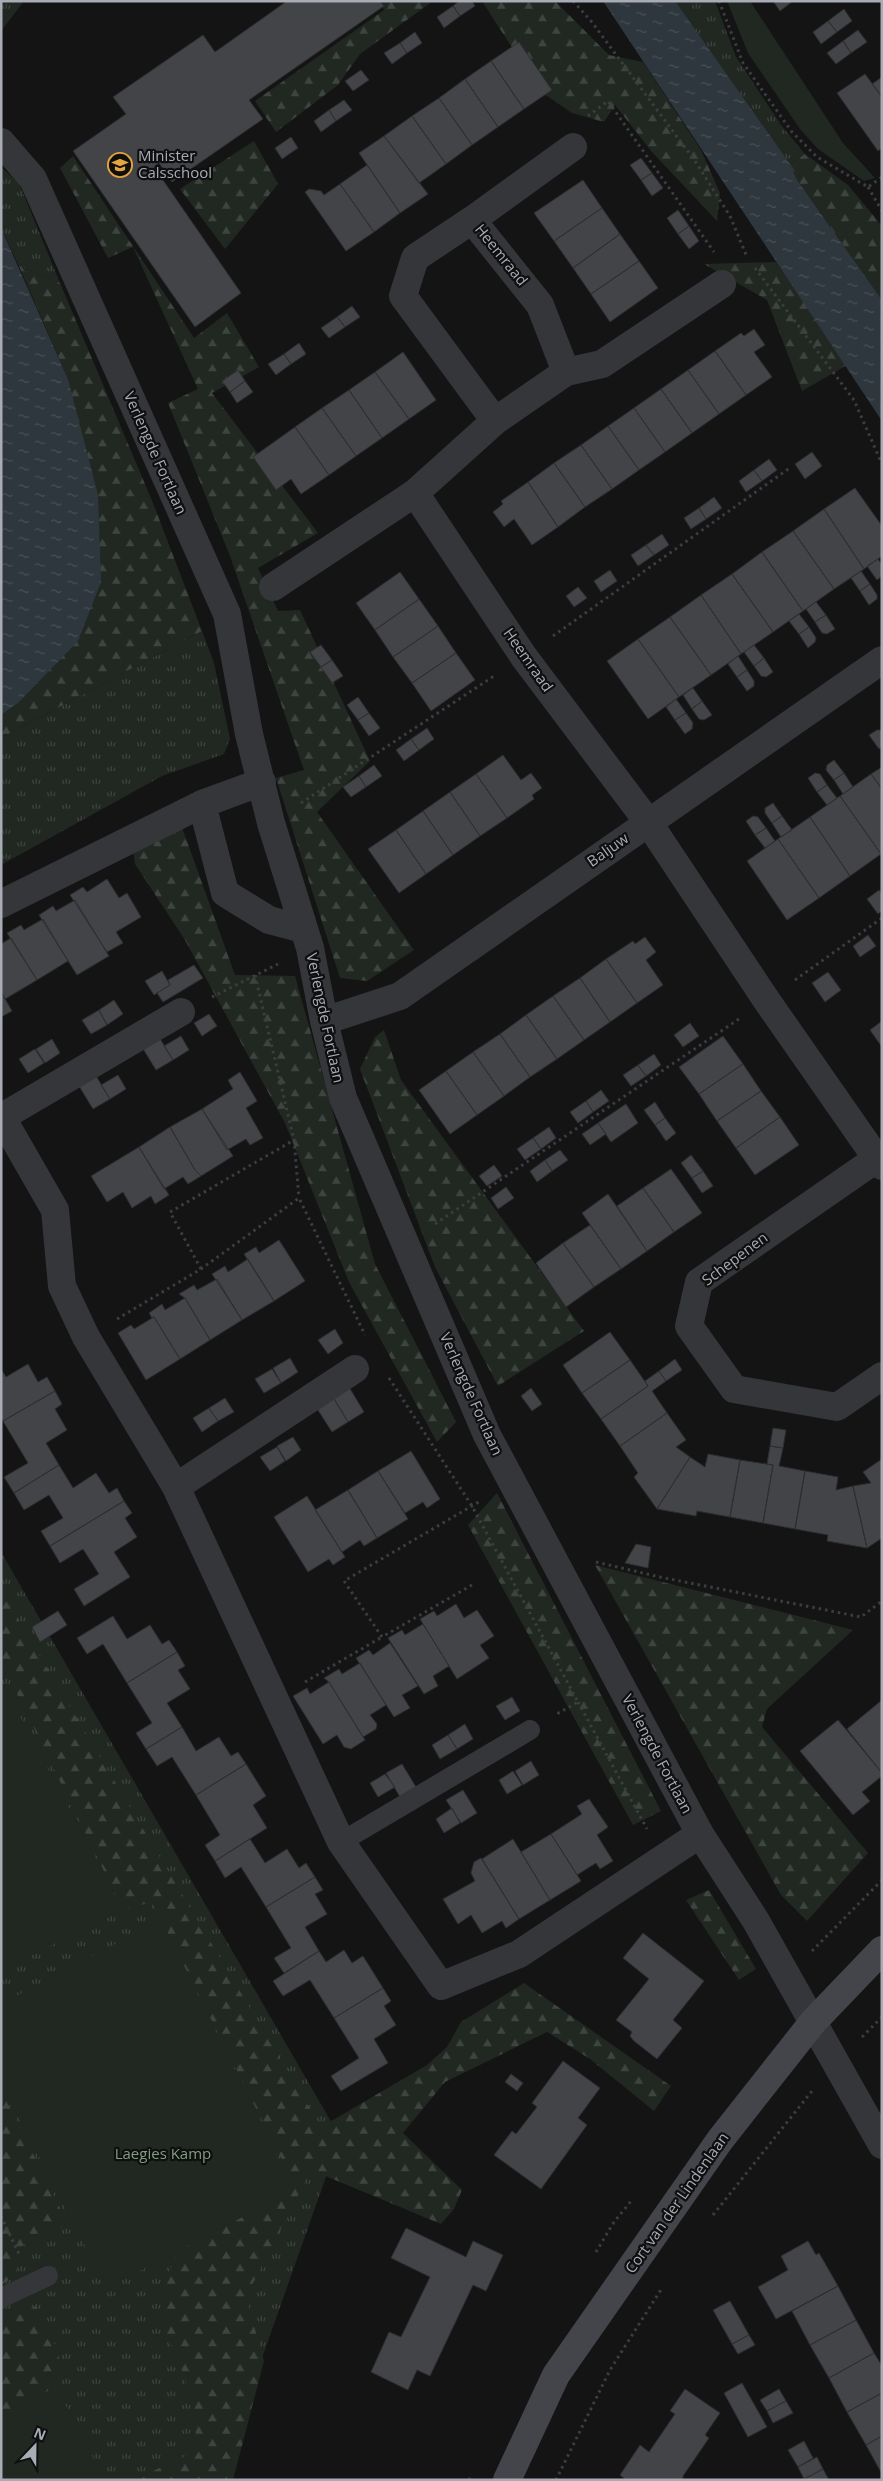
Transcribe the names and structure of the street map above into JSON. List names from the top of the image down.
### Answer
{
  "streets": {
    "main road": ["Cort van der Lindenlaan"],
    "street": [
      "Heemraad",
      "Verlengde Fortlaan",
      "Baljuw",
      "Schepenen"
    ]
  },
  "crossings": [
    ["Heemraad", "Baljuw"],
    ["Heemraad", "Schepenen"],
    ["Verlengde Fortlaan", "Baljuw"],
    ["Verlengde Fortlaan", "Cort van der Lindenlaan"],
    ["Baljuw", "Schepenen"]
  ],
  "parks": ["Laegies Kamp"],
  "places": {
    "school or university": ["Minister Calsschool"]
  },
  "north": "top"
}
